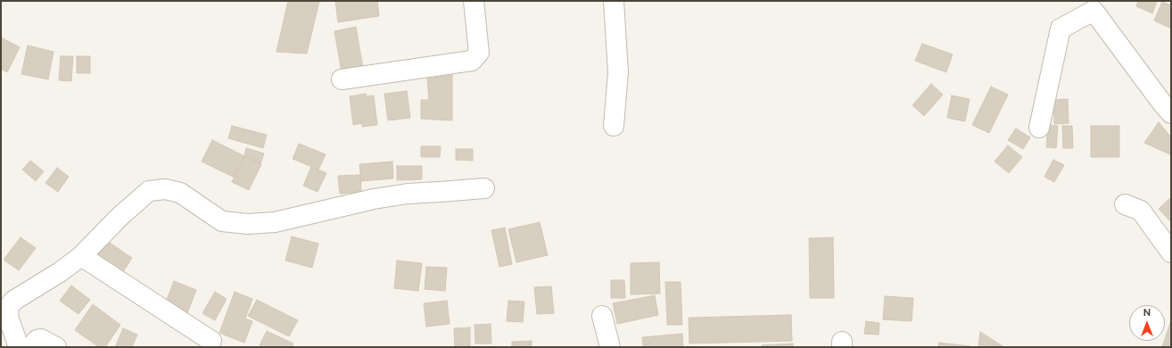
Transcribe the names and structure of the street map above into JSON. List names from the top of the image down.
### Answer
{
  "north": "top"
}
